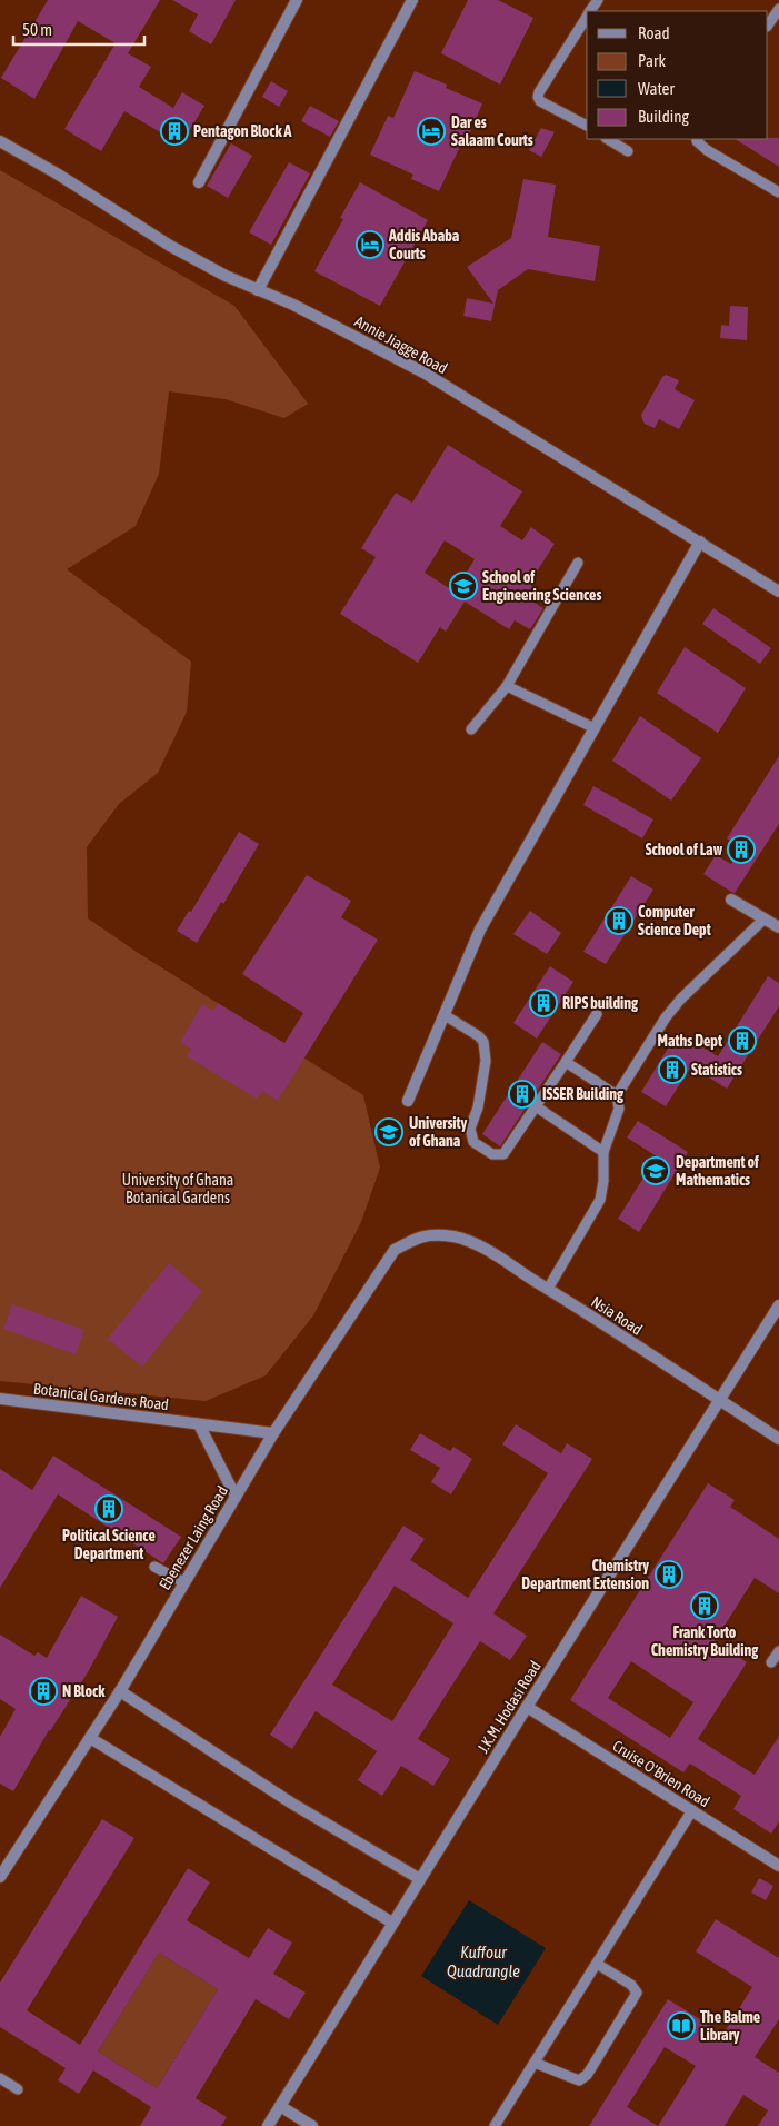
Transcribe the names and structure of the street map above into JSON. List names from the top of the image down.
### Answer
{
  "streets": {
    "street": [
      "Annie Jiagge Road",
      "Nsia Road",
      "Botanical Gardens Road",
      "Ebenezer Laing Road",
      "J.K.M. Hodasi Road",
      "Cruise O'Brien Road"
    ]
  },
  "crossings": [
    ["Nsia Road", "Ebenezer Laing Road"],
    ["Nsia Road", "J.K.M. Hodasi Road"],
    ["Botanical Gardens Road", "Ebenezer Laing Road"],
    ["J.K.M. Hodasi Road", "Cruise O'Brien Road"]
  ],
  "water": ["Kuffour Quadrangle"],
  "parks": ["University of Ghana Botanical Gardens"],
  "places": {
    "building": [
      "Pentagon Block A",
      "School of Law",
      "Computer Science Dept",
      "RIPS building",
      "Maths Dept",
      "Statistics",
      "ISSER Building",
      "Political Science Department",
      "Chemistry Department Extension",
      "Frank Torto Chemistry Building",
      "N Block"
    ],
    "hotel": ["Dar es Salaam Courts", "Addis Ababa Courts"],
    "school or university": ["School of Engineering Sciences", "University of Ghana", "Department of Mathematics"],
    "library": ["The Balme Library"]
  },
  "legend": [
    "Road",
    "Park",
    "Water",
    "Building"
  ],
  "scale_bar": "50 m"
}
